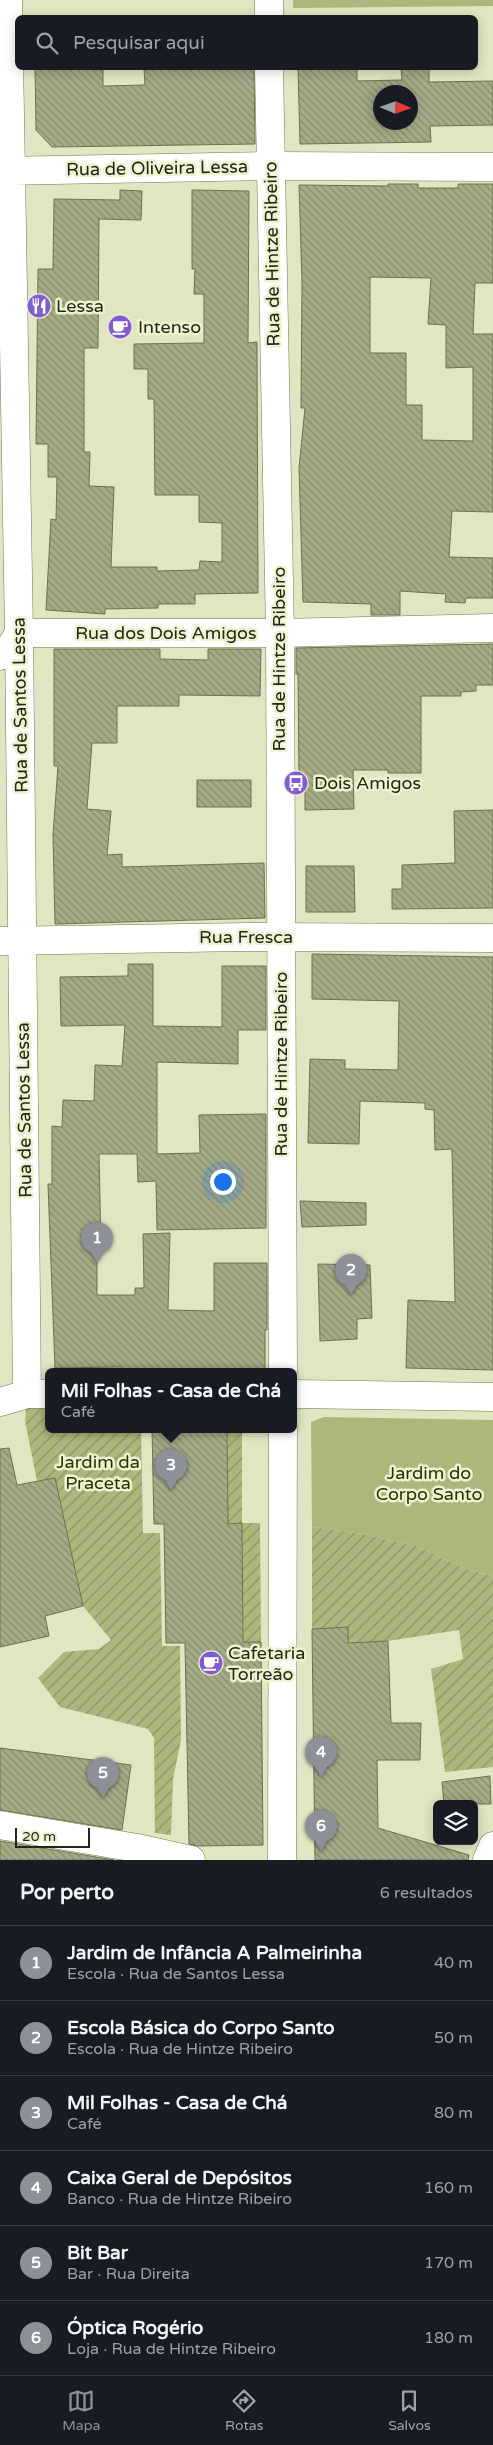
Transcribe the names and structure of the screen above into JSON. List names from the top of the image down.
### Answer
{
  "streets": {
    "street": [
      "Rua de Oliveira Lessa",
      "Rua de Hintze Ribeiro",
      "Rua dos Dois Amigos",
      "Rua de Santos Lessa",
      "Rua Fresca"
    ]
  },
  "crossings": [
    ["Rua de Oliveira Lessa", "Rua de Hintze Ribeiro"],
    ["Rua de Oliveira Lessa", "Rua de Santos Lessa"],
    ["Rua de Hintze Ribeiro", "Rua dos Dois Amigos"],
    ["Rua de Hintze Ribeiro", "Rua Fresca"],
    ["Rua dos Dois Amigos", "Rua de Santos Lessa"],
    ["Rua de Santos Lessa", "Rua Fresca"]
  ],
  "parks": ["Jardim da Praceta", "Jardim do Corpo Santo"],
  "places": {
    "restaurant": ["Lessa"],
    "cafe": ["Intenso", "Cafetaria Torreão"],
    "bus stop": ["Dois Amigos"]
  },
  "scale_bar": "20 m",
  "north": "right",
  "page": {
    "search": "Pesquisar aqui",
    "pins": [
      "1",
      "2",
      "3",
      "4",
      "5",
      "6"
    ],
    "popup": ["Mil Folhas - Casa de Chá", "Café"],
    "scale": "20 m",
    "heading": ["Por perto", "6 resultados"],
    "list": [
      {
        "mark": "1",
        "name": "Jardim de Infância A Palmeirinha",
        "note": "Escola · Rua de Santos Lessa",
        "value": "40 m"
      },
      {
        "mark": "2",
        "name": "Escola Básica do Corpo Santo",
        "note": "Escola · Rua de Hintze Ribeiro",
        "value": "50 m"
      },
      {
        "mark": "3",
        "name": "Mil Folhas - Casa de Chá",
        "note": "Café",
        "value": "80 m"
      },
      {
        "mark": "4",
        "name": "Caixa Geral de Depósitos",
        "note": "Banco · Rua de Hintze Ribeiro",
        "value": "160 m"
      },
      {
        "mark": "5",
        "name": "Bit Bar",
        "note": "Bar · Rua Direita",
        "value": "170 m"
      },
      {
        "mark": "6",
        "name": "Óptica Rogério",
        "note": "Loja · Rua de Hintze Ribeiro",
        "value": "180 m"
      }
    ],
    "nav": ["Mapa", "Rotas", "Salvos"]
  }
}
